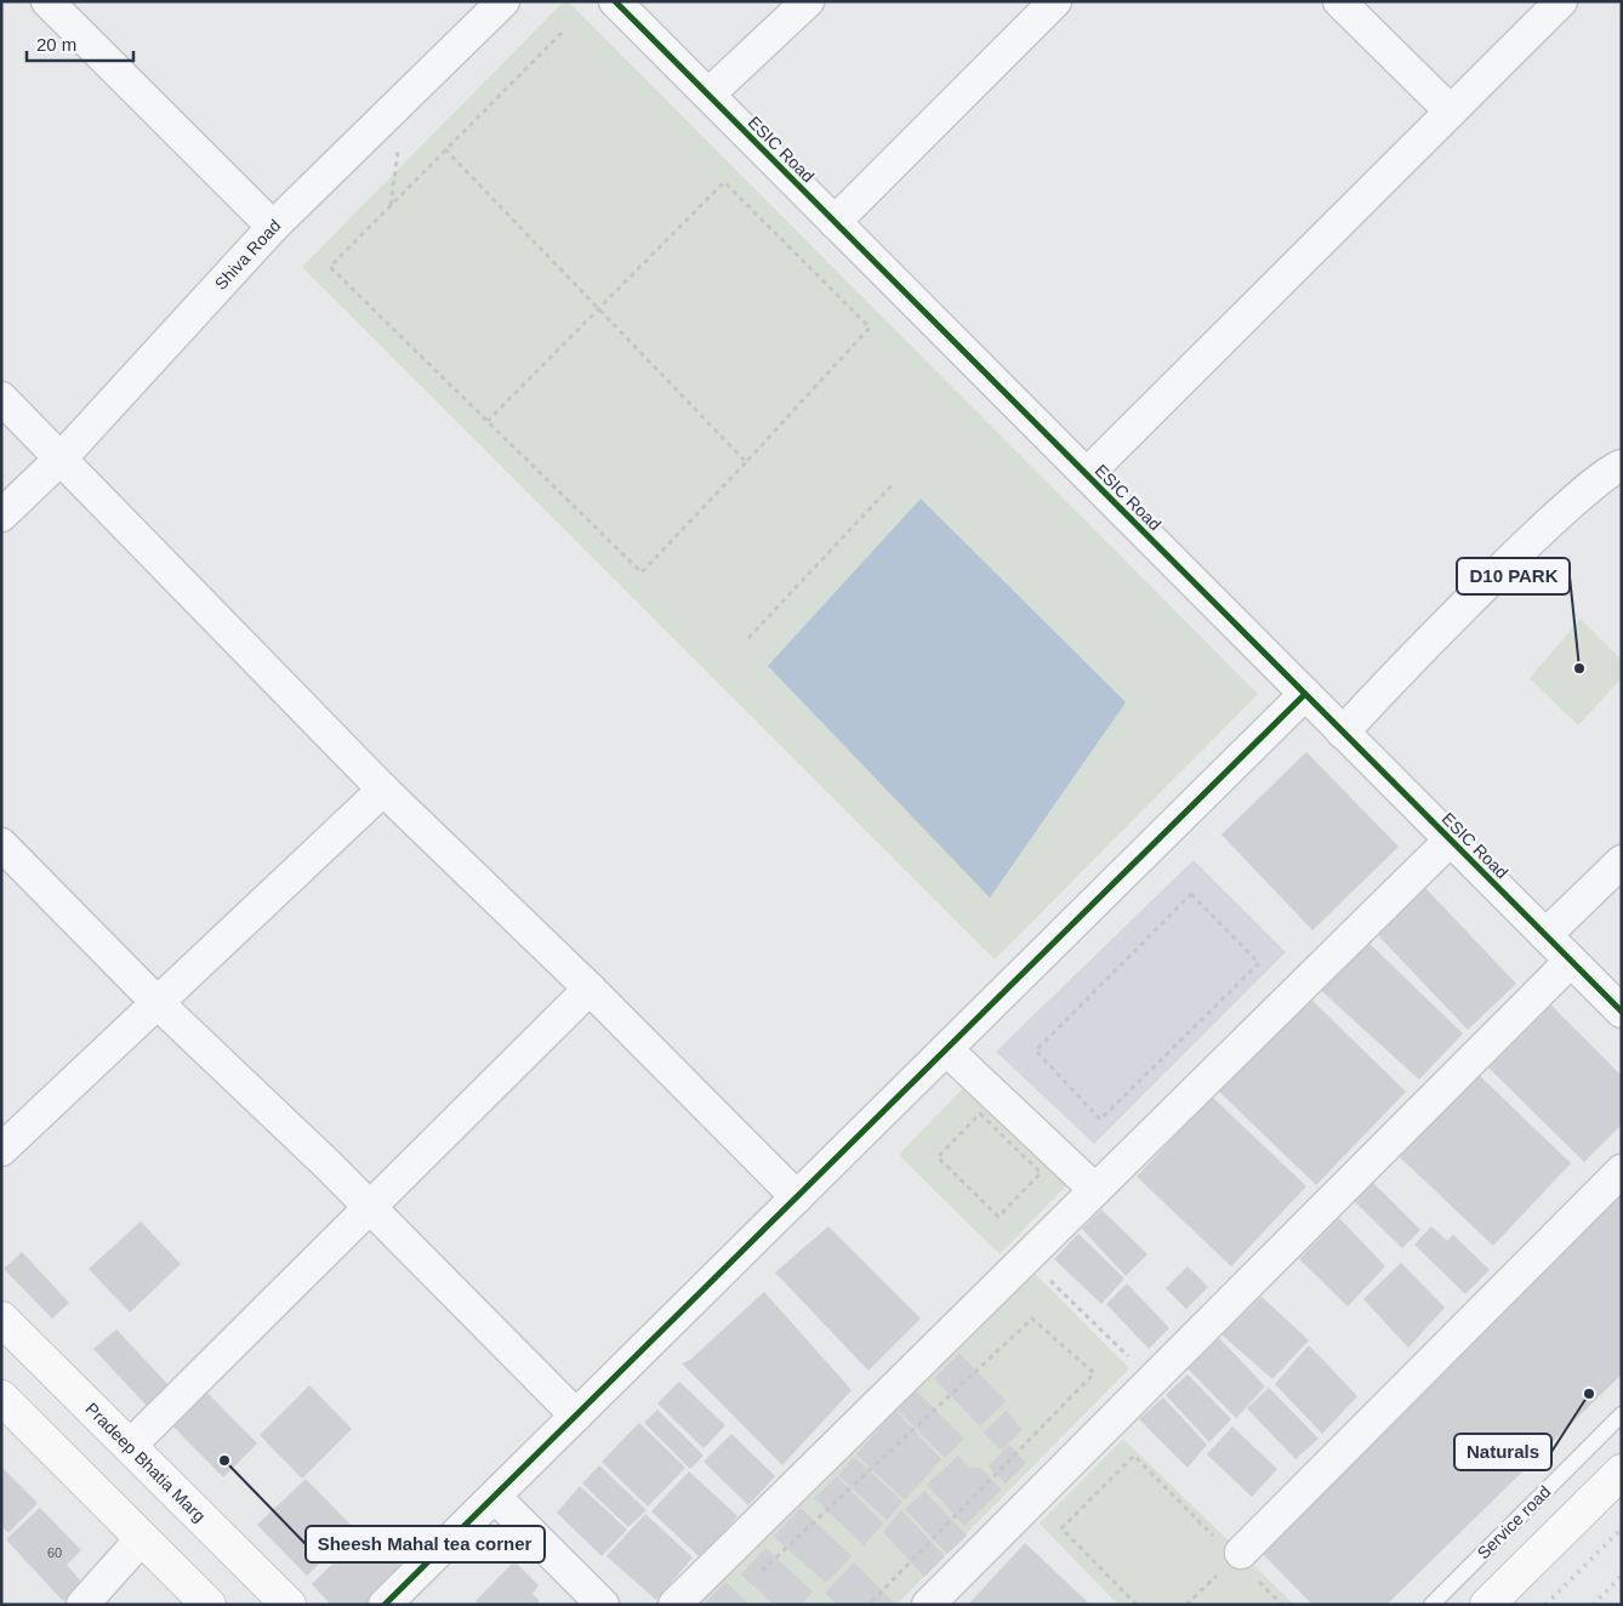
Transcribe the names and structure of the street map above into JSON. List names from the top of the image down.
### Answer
{
  "streets": {
    "street": ["ESIC Road", "Shiva Road", "Pradeep Bhatia Marg"],
    "lane": ["Service road"]
  },
  "places": ["D10 PARK", "Naturals", "Sheesh Mahal tea corner"],
  "house_numbers": ["60"],
  "scale_bar": "20 m"
}
